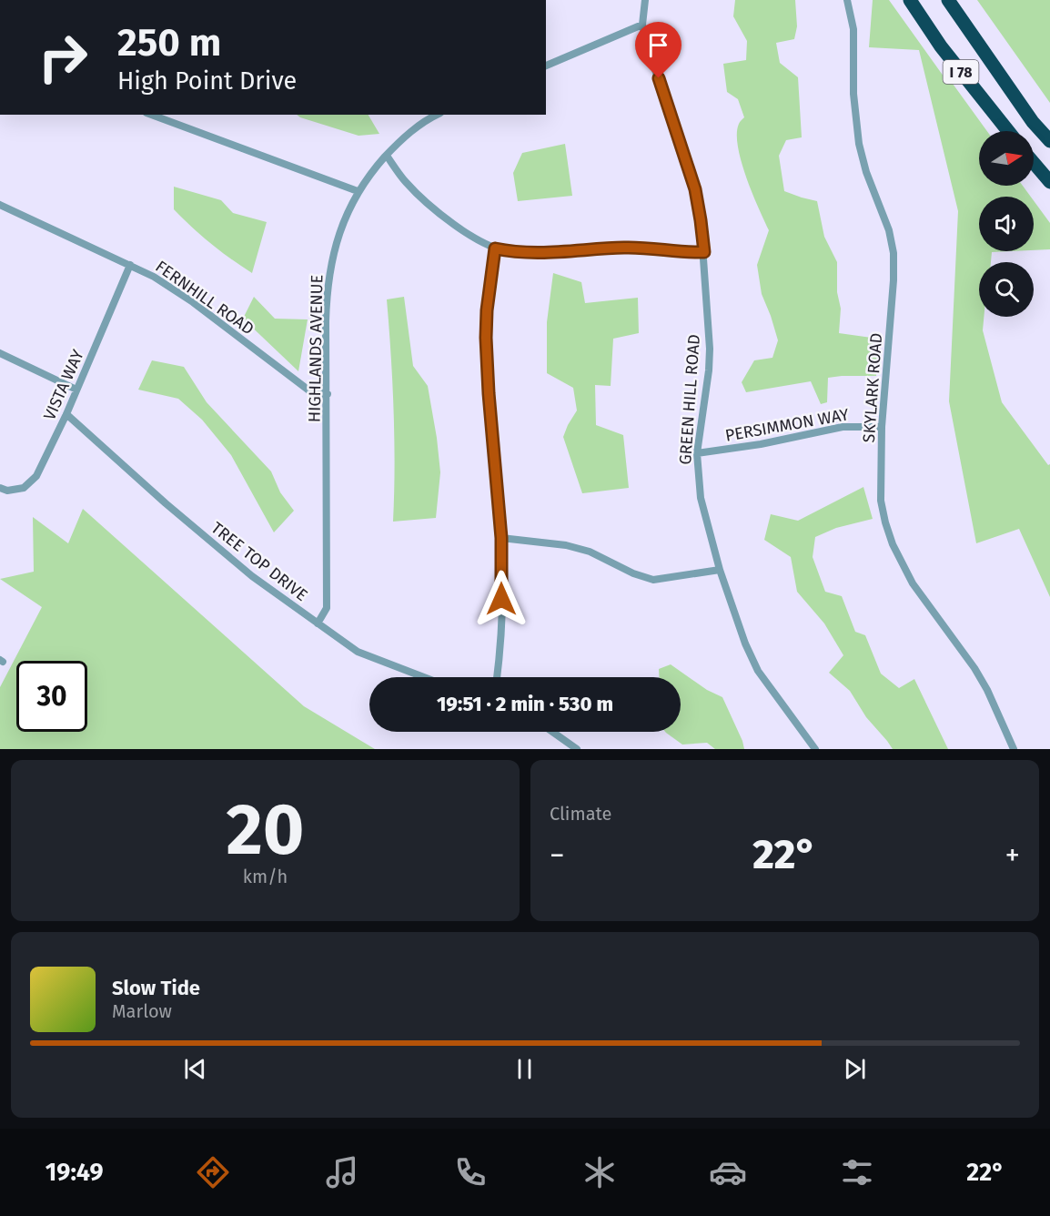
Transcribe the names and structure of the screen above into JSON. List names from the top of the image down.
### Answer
{
  "streets": {
    "highway": ["I 78"],
    "street": [
      "FERNHILL ROAD",
      "HIGHLANDS AVENUE",
      "VISTA WAY",
      "SKYLARK ROAD",
      "GREEN HILL ROAD",
      "PERSIMMON WAY",
      "TREE TOP DRIVE"
    ]
  },
  "crossings": [
    ["FERNHILL ROAD", "HIGHLANDS AVENUE"],
    ["FERNHILL ROAD", "VISTA WAY"],
    ["HIGHLANDS AVENUE", "TREE TOP DRIVE"],
    ["VISTA WAY", "TREE TOP DRIVE"],
    ["SKYLARK ROAD", "PERSIMMON WAY"],
    ["GREEN HILL ROAD", "PERSIMMON WAY"]
  ],
  "north": "right",
  "page": {
    "turn": ["250 m", "High Point Drive"],
    "limit": "30",
    "trip": "19:51 · 2 min · 530 m",
    "tile": [
      ["20", "km/h"],
      "Climate"
    ],
    "heat": ["−", "22°", "+"],
    "song": ["Slow Tide", "Marlow"],
    "tabs": ["19:49", "22°"]
  }
}
